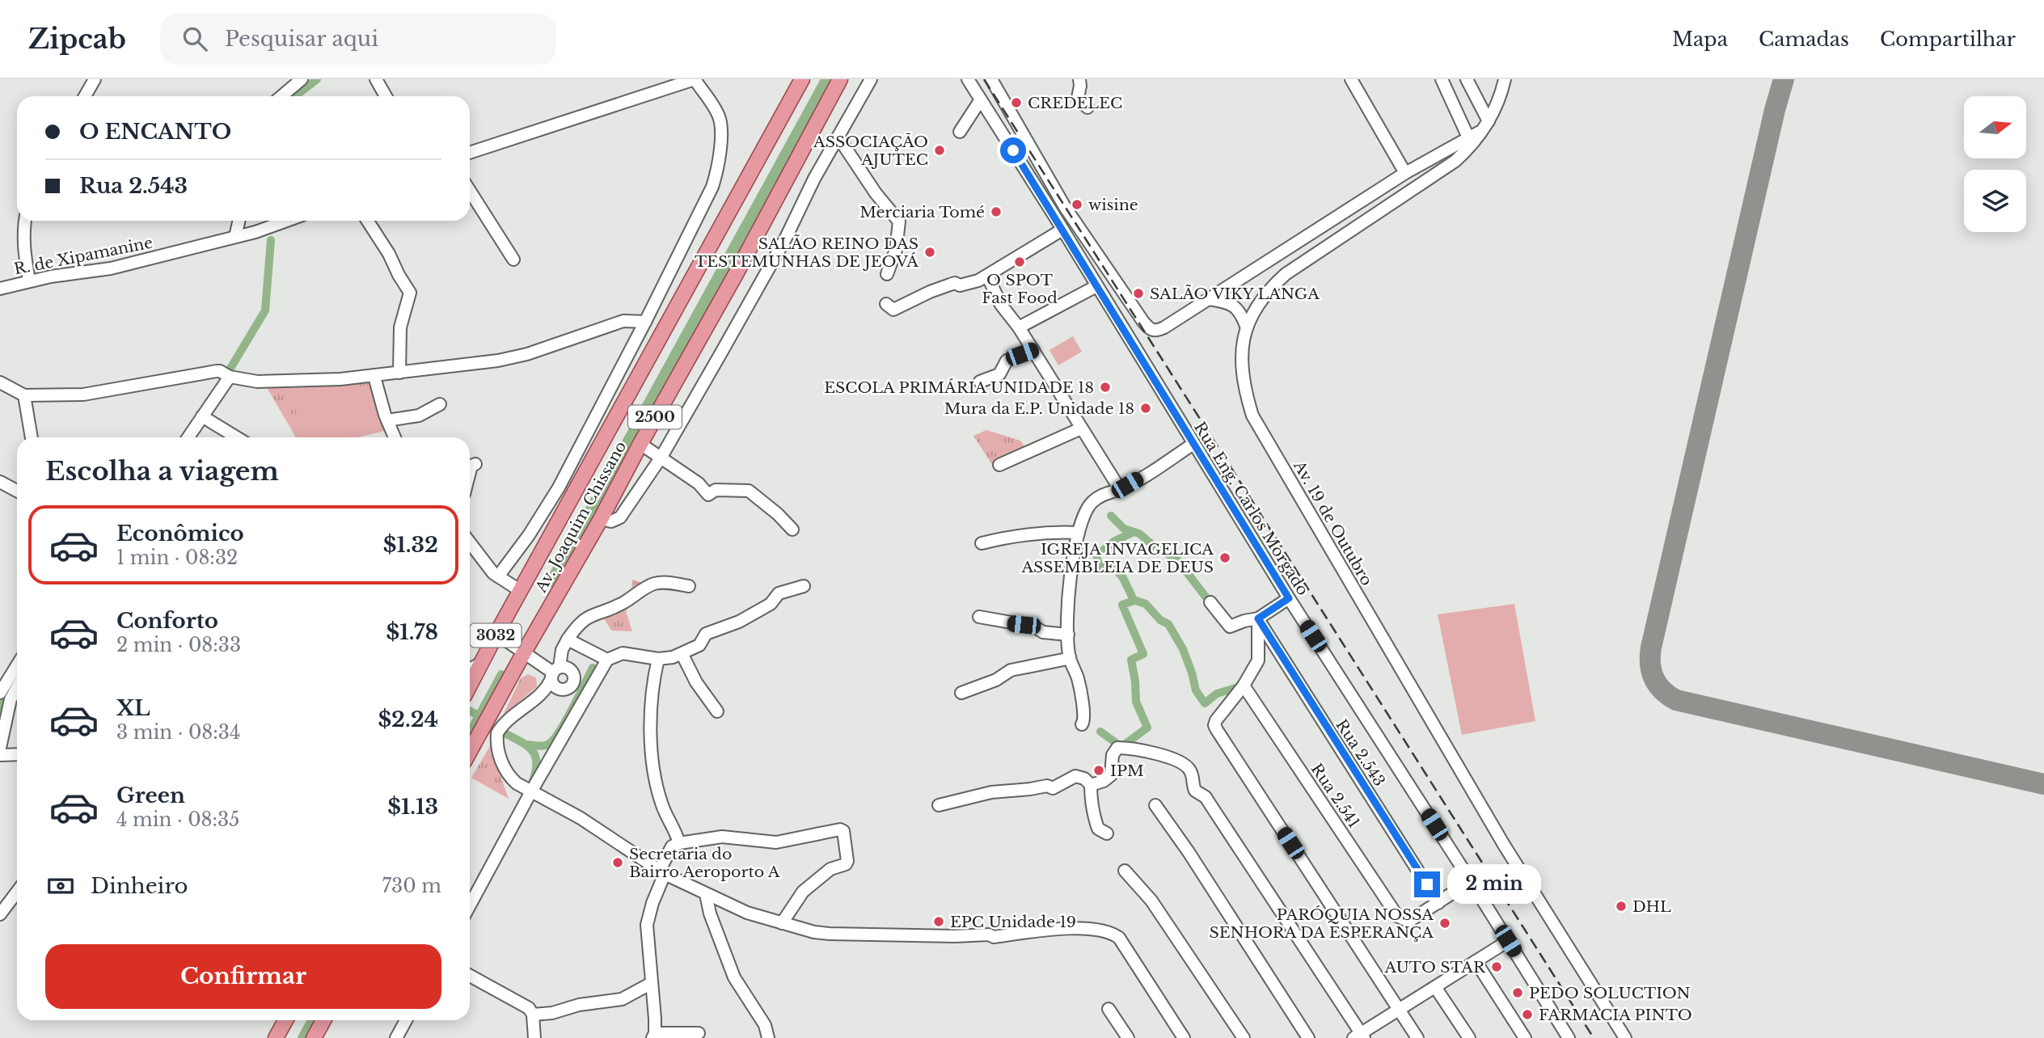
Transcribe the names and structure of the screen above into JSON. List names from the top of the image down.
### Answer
{
  "streets": {
    "main road": ["2500", "Av. Joaquim Chissano", "3032"],
    "street": [
      "R. de Xipamanine",
      "Rua Eng. Carlos Morgado",
      "Av. 19 de Outubro",
      "Rua 2.543",
      "Rua 2.541"
    ]
  },
  "crossings": [
    ["Rua 2.543", "Rua 2.541"]
  ],
  "places": [
    "CREDELEC",
    "ASSOCIAÇĀO AJUTEC",
    "wisine",
    "Merciaria Tomé",
    "SALÃO REINO DAS TESTEMUNHAS DE JEOVÁ",
    "O SPOT Fast Food",
    "SALÃO VIKY LANGA",
    "ESCOLA PRIMÁRIA UNIDADE 18",
    "Mura da E.P. Unidade 18",
    "IGREJA INVAGELICA ASSEMBLEIA DE DEUS",
    "IPM",
    "Secretaria do Bairro Aeroporto A",
    "DHL",
    "EPC Unidade 19",
    "PARÓQUIA NOSSA SENHORA DA ESPERANÇA",
    "AUTO STAR",
    "PEDO SOLUCTION",
    "FARMACIA PINTO"
  ],
  "north": "right",
  "page": {
    "header": "Zipcab",
    "search": "Pesquisar aqui",
    "nav": ["Mapa", "Camadas", "Compartilhar"],
    "banner": ["O ENCANTO", "Rua 2.543"],
    "heading": "Escolha a viagem",
    "list": [
      {
        "name": "Econômico",
        "note": "1 min · 08:32",
        "value": "$1.32"
      },
      {
        "name": "Conforto",
        "note": "2 min · 08:33",
        "value": "$1.78"
      },
      {
        "name": "XL",
        "note": "3 min · 08:34",
        "value": "$2.24"
      },
      {
        "name": "Green",
        "note": "4 min · 08:35",
        "value": "$1.13"
      }
    ],
    "pay": ["Dinheiro", "730 m"],
    "bubble": "2 min",
    "buttons": "Confirmar"
  }
}
